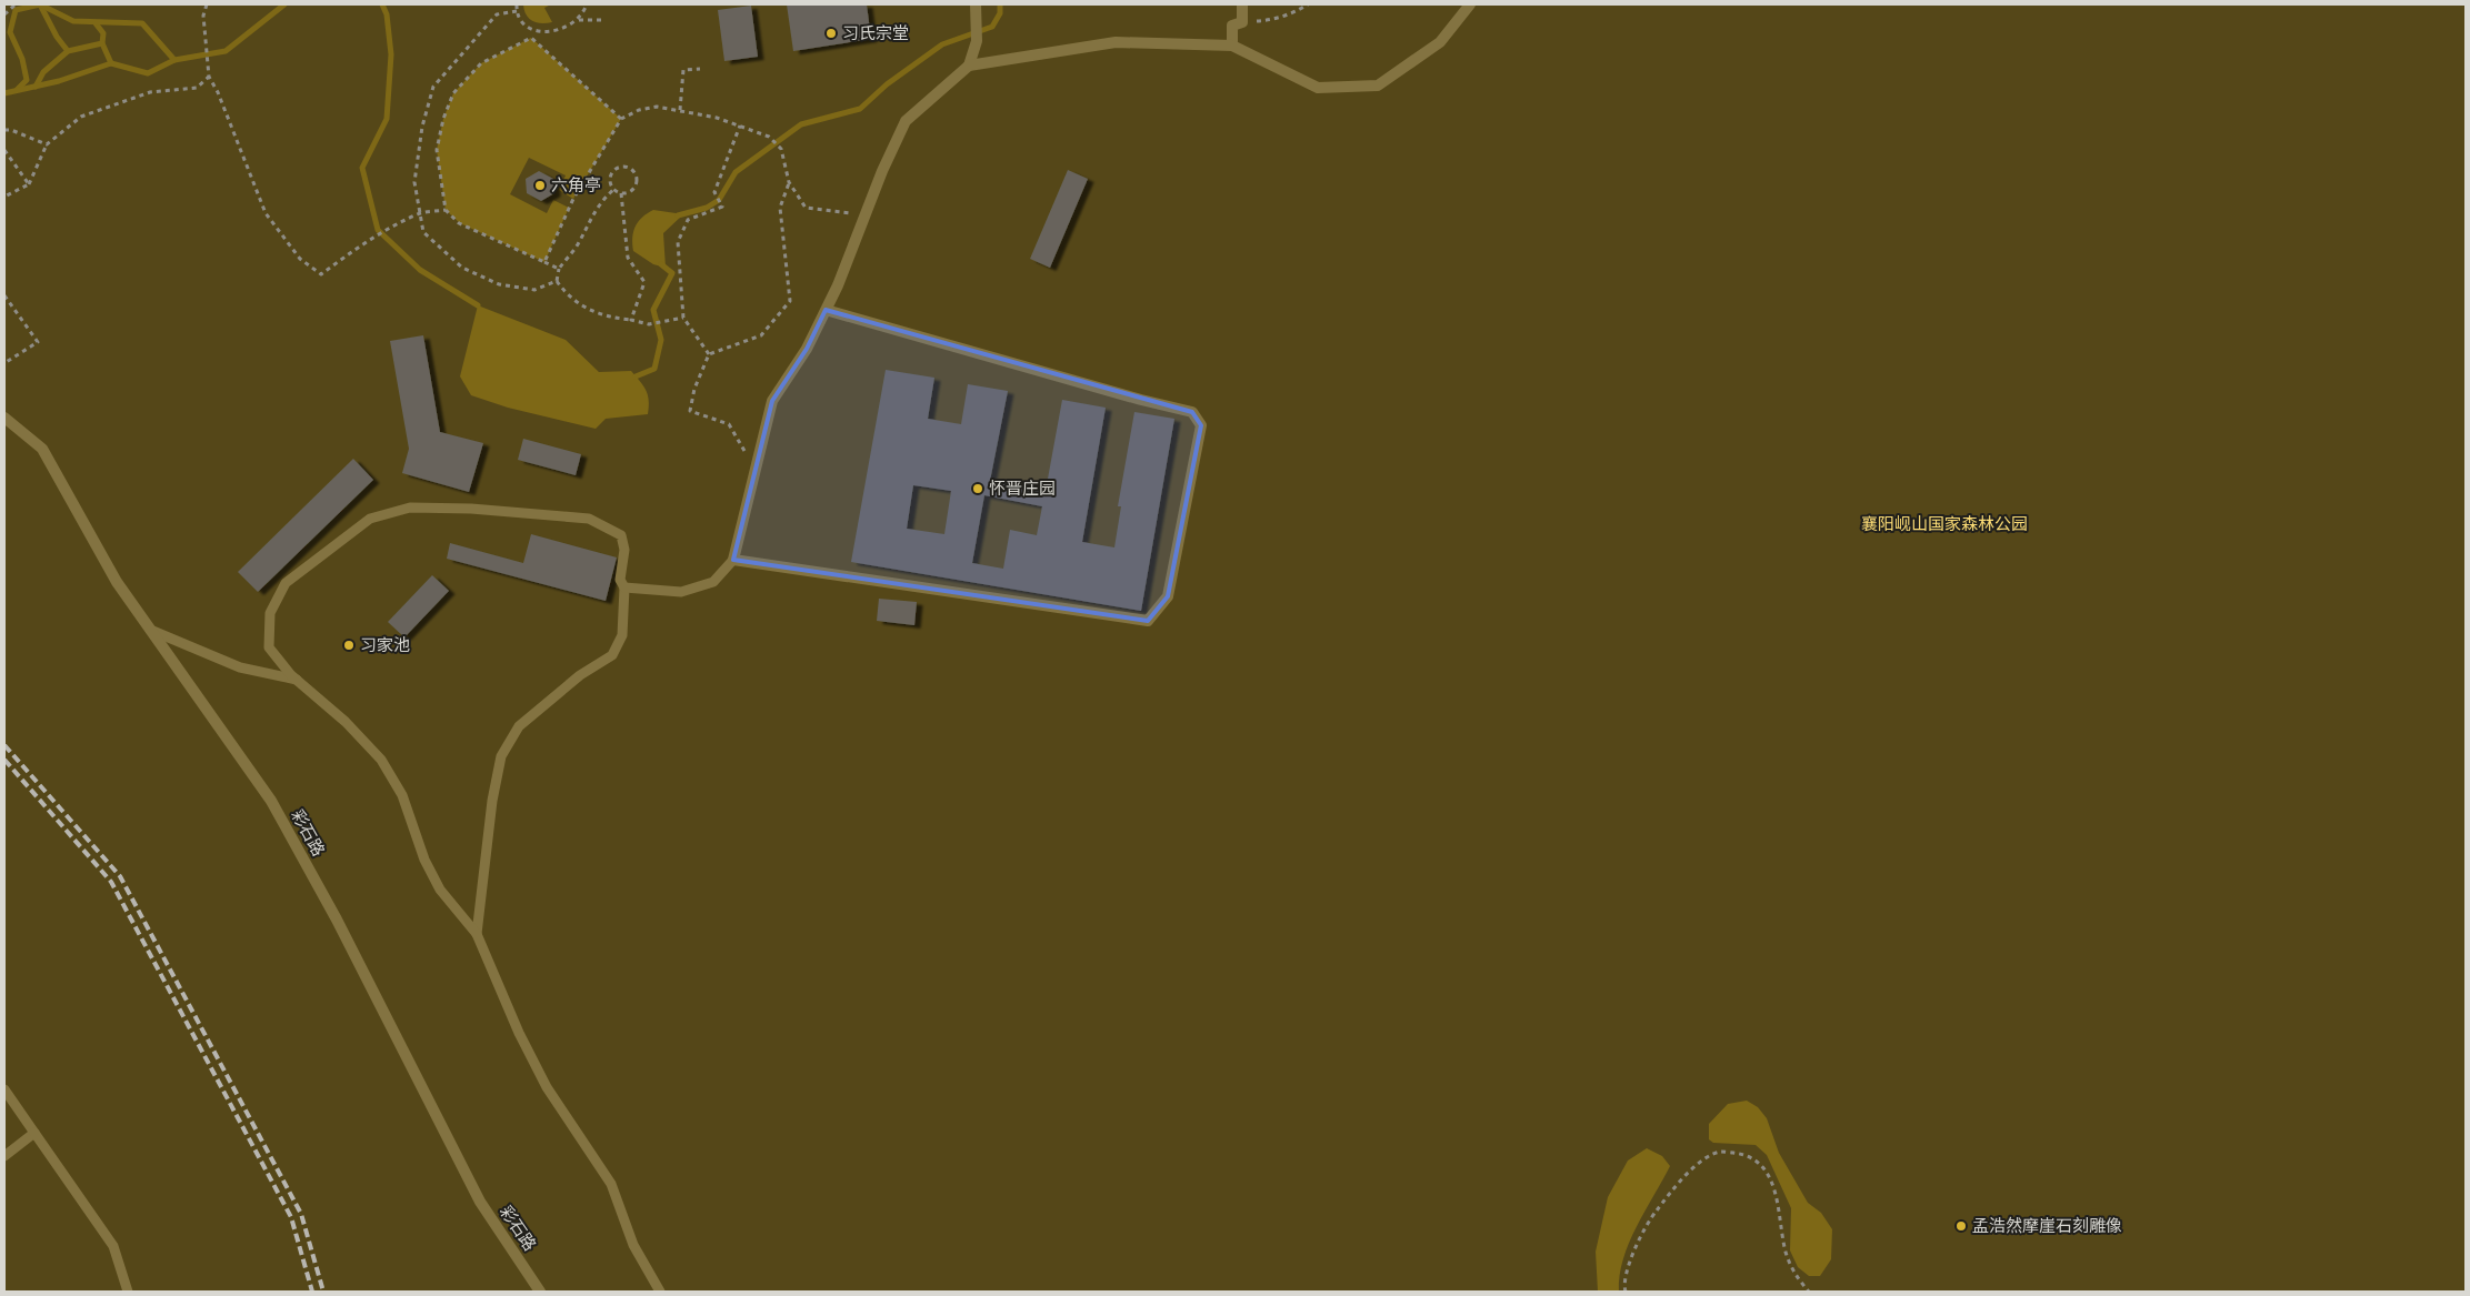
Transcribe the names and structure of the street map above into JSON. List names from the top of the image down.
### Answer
{
  "streets": {
    "street": ["彩石路"]
  },
  "parks": ["襄阳岘山国家森林公园"],
  "places": [
    "习氏宗堂",
    "六角亭",
    "怀晋庄园",
    "习家池",
    "孟浩然摩崖石刻雕像"
  ]
}
